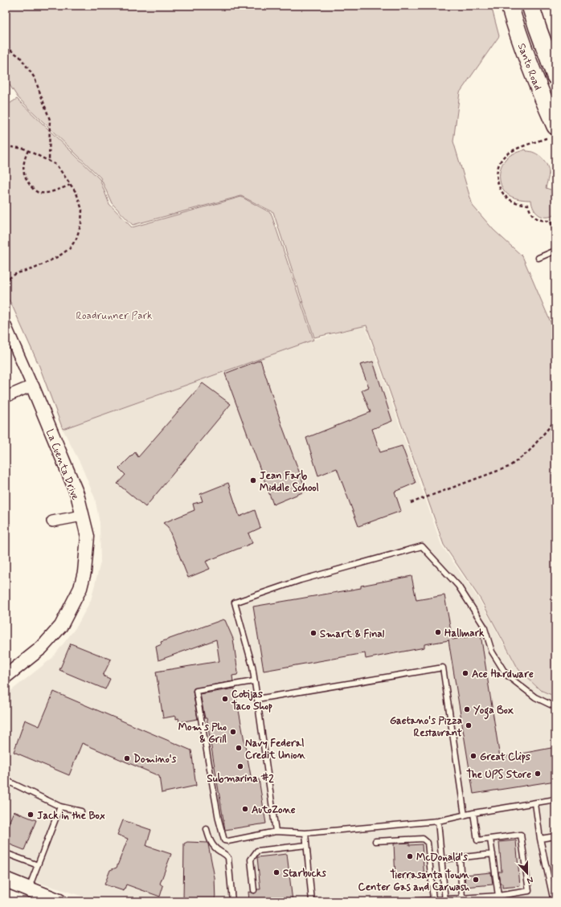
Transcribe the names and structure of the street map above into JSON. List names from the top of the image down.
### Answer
{
  "streets": {
    "main road": ["Santo Road"],
    "street": ["La Cuenta Drive"]
  },
  "parks": ["Roadrunner Park"],
  "places": [
    "Jean Farb Middle School",
    "Hallmark",
    "Smart & Final",
    "Ace Hardware",
    "Cotijas Taco Shop",
    "Yoga Box",
    "Gaetano's Pizza Restaurant",
    "Mom's Pho & Grill",
    "Navy Federal Credit Union",
    "Great Clips",
    "Domino's",
    "Submarina #2",
    "The UPS Store",
    "AutoZone",
    "Jack in the Box",
    "McDonald's",
    "Starbucks",
    "Tierrasanta Town Center Gas and Carwash"
  ],
  "north": "bottom"
}
